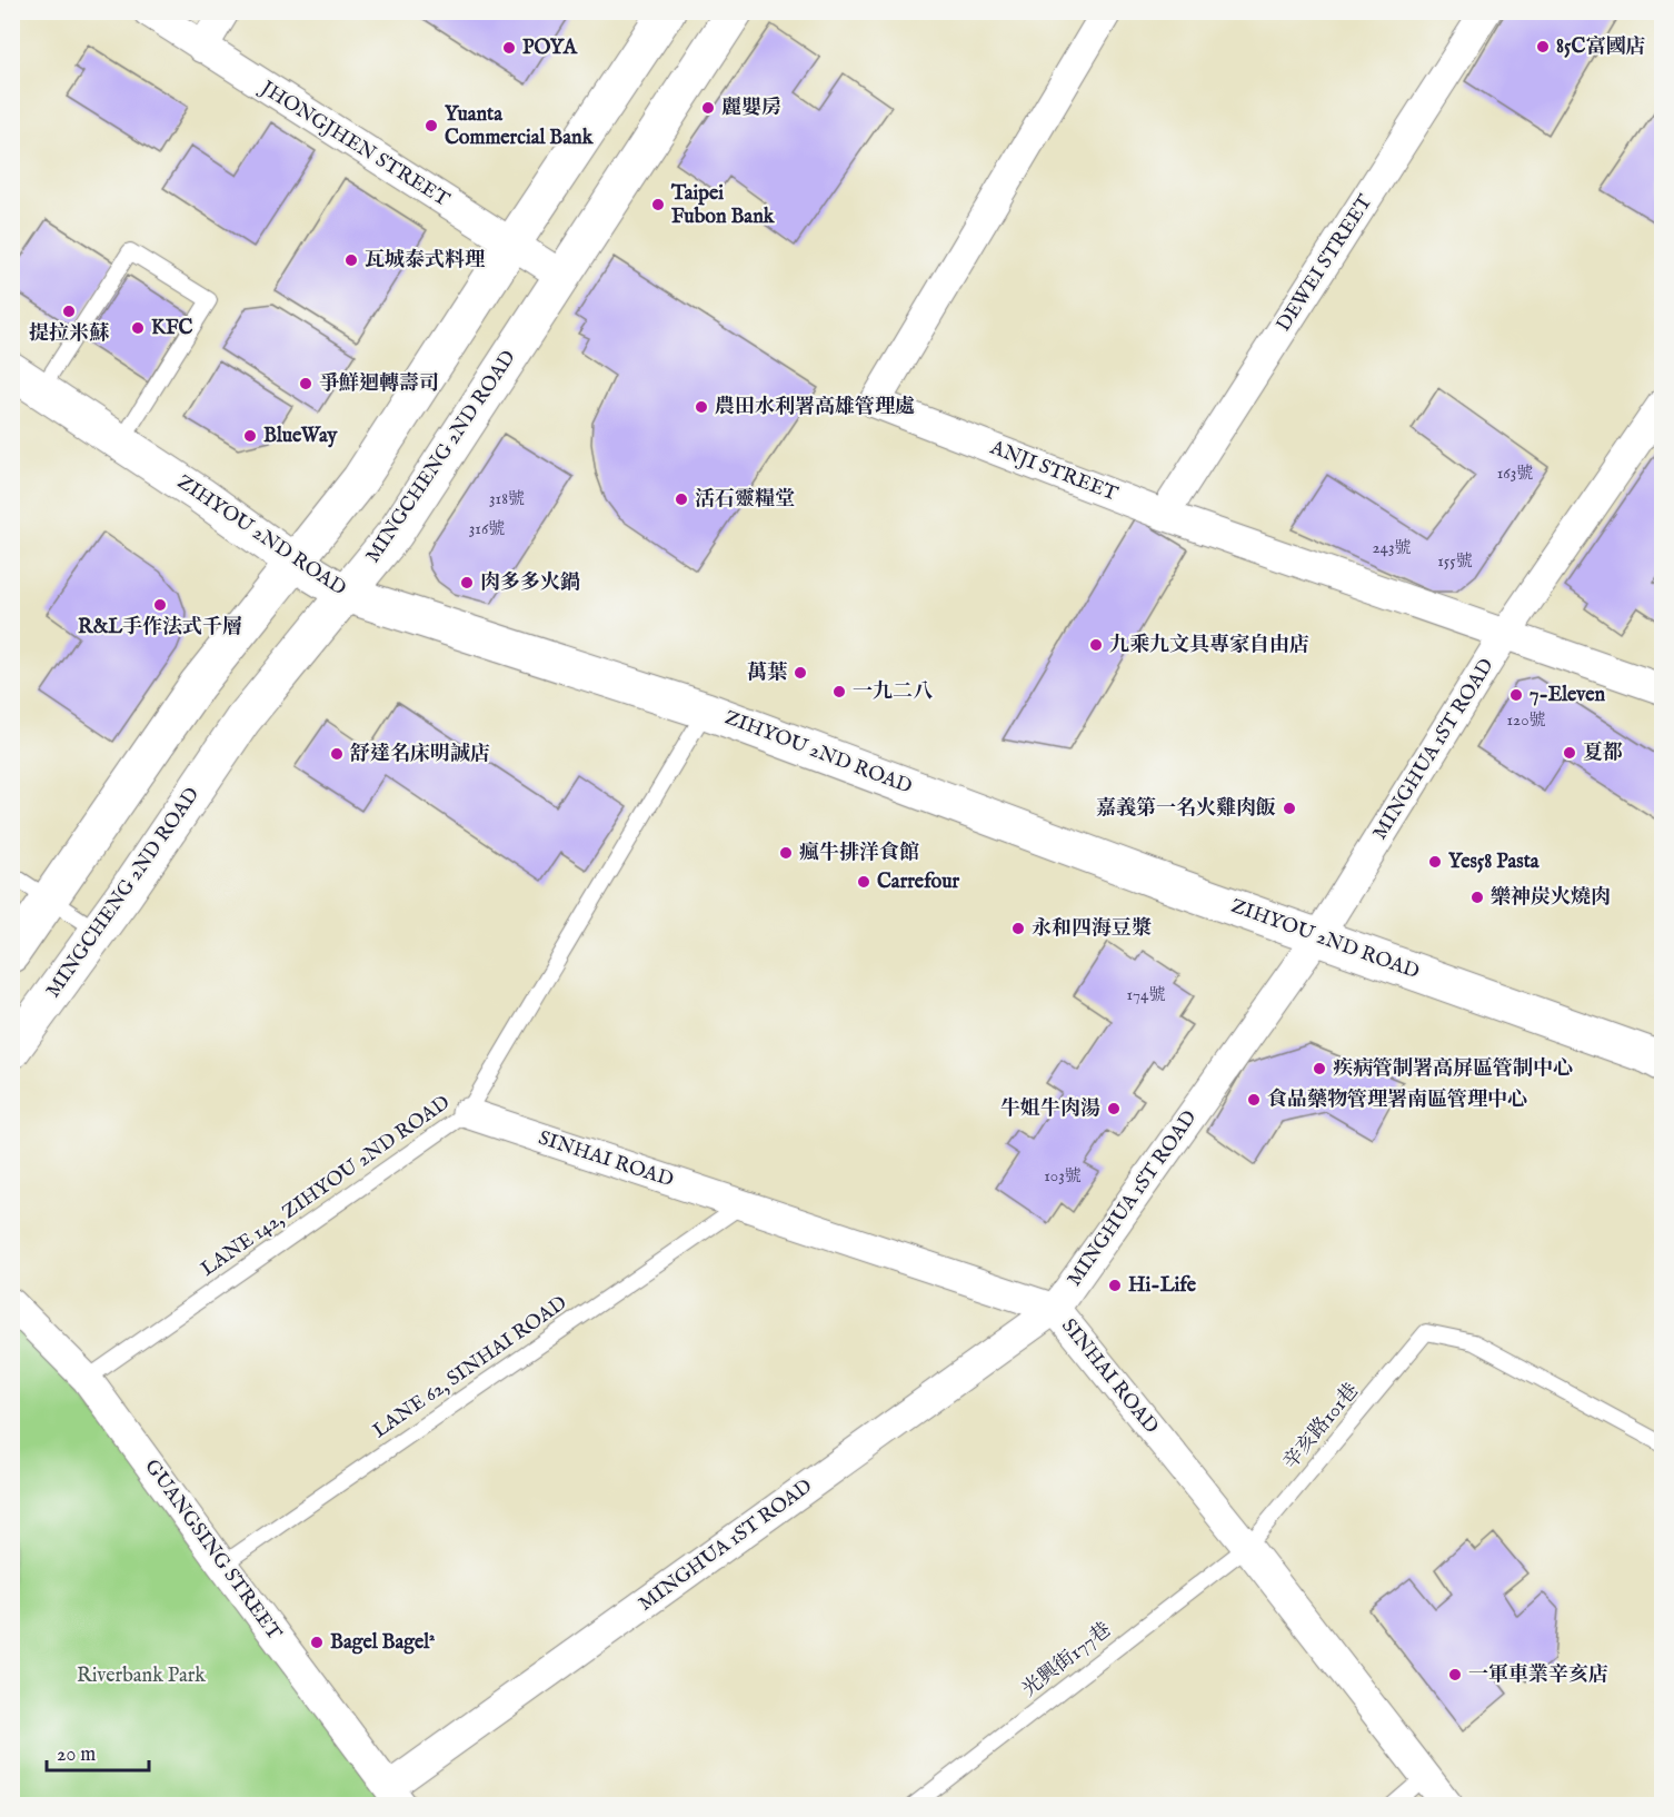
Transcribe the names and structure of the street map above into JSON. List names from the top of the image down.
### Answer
{
  "streets": {
    "street": [
      "JHONGJHEN STREET",
      "DEWEI STREET",
      "MINGCHENG 2ND ROAD",
      "ANJI STREET",
      "ZIHYOU 2ND ROAD",
      "MINGHUA 1ST ROAD",
      "SINHAI ROAD",
      "GUANGSING STREET"
    ],
    "lane": [
      "LANE 142, ZIHYOU 2ND ROAD",
      "LANE 62, SINHAI ROAD",
      "辛亥路101巷",
      "光興街177巷"
    ]
  },
  "crossings": [
    ["JHONGJHEN STREET", "MINGCHENG 2ND ROAD"],
    ["DEWEI STREET", "ANJI STREET"],
    ["MINGCHENG 2ND ROAD", "ZIHYOU 2ND ROAD"],
    ["ANJI STREET", "MINGHUA 1ST ROAD"],
    ["ZIHYOU 2ND ROAD", "MINGHUA 1ST ROAD"],
    ["ZIHYOU 2ND ROAD", "LANE 142, ZIHYOU 2ND ROAD"],
    ["MINGHUA 1ST ROAD", "SINHAI ROAD"],
    ["MINGHUA 1ST ROAD", "GUANGSING STREET"],
    ["SINHAI ROAD", "LANE 142, ZIHYOU 2ND ROAD"],
    ["SINHAI ROAD", "LANE 62, SINHAI ROAD"],
    ["SINHAI ROAD", "辛亥路101巷"],
    ["SINHAI ROAD", "光興街177巷"],
    ["LANE 142, ZIHYOU 2ND ROAD", "GUANGSING STREET"],
    ["LANE 62, SINHAI ROAD", "GUANGSING STREET"],
    ["辛亥路101巷", "光興街177巷"]
  ],
  "parks": ["Riverbank Park"],
  "places": [
    "85C富國店",
    "POYA",
    "麗嬰房",
    "Yuanta Commercial Bank",
    "Taipei Fubon Bank",
    "瓦城泰式料理",
    "提拉米蘇",
    "KFC",
    "爭鮮迴轉壽司",
    "農田水利署高雄管理處",
    "BlueWay",
    "活石靈糧堂",
    "肉多多火鍋",
    "R&L手作法式千層",
    "九乘九文具專家自由店",
    "萬葉",
    "一九二八",
    "7-Eleven",
    "夏都",
    "舒達名床明誠店",
    "嘉義第一名火雞肉飯",
    "瘋牛排洋食館",
    "Yes58 Pasta",
    "Carrefour",
    "樂神炭火燒肉",
    "永和四海豆漿",
    "疾病管制署高屏區管制中心",
    "食品藥物管理署南區管理中心",
    "牛姐牛肉湯",
    "Hi-Life",
    "Bagel Bagel²",
    "一軍車業辛亥店"
  ],
  "house_numbers": [
    "163號",
    "318號",
    "316號",
    "243號",
    "155號",
    "120號",
    "174號",
    "103號"
  ],
  "scale_bar": "20 m"
}
